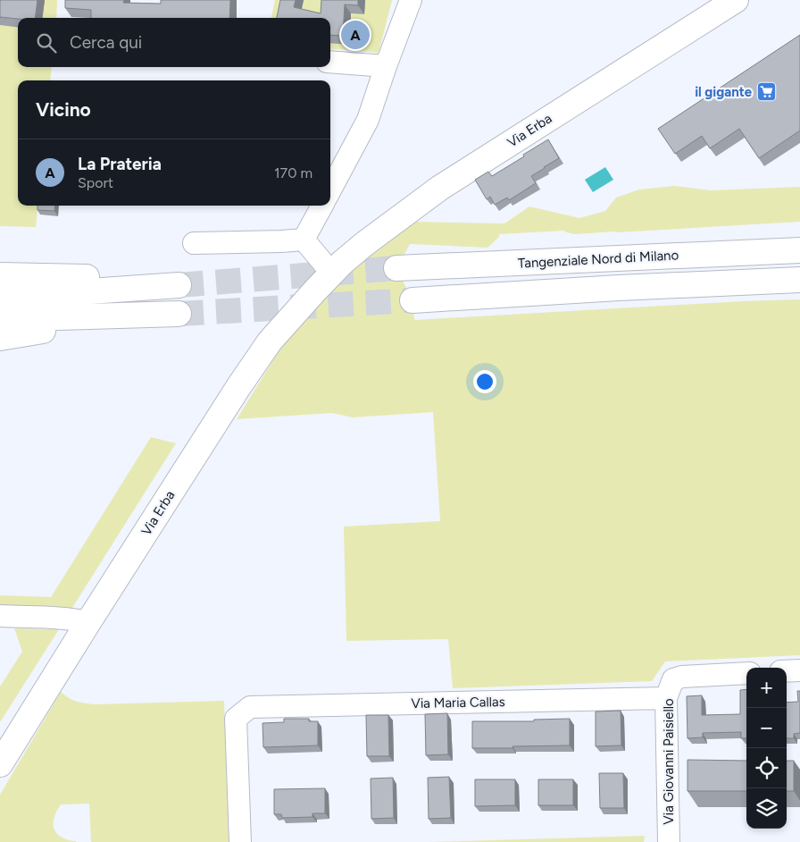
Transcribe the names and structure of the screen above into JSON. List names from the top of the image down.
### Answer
{
  "streets": {
    "main road": ["Via Erba", "Tangenziale Nord di Milano"],
    "street": ["Via Maria Callas", "Via Giovanni Paisiello"]
  },
  "crossings": [
    ["Via Maria Callas", "Via Giovanni Paisiello"]
  ],
  "places": {
    "supermarket": ["il gigante"]
  },
  "page": {
    "search": "Cerca qui",
    "pins": "A",
    "heading": "Vicino",
    "list": [
      {
        "mark": "A",
        "name": "La Prateria",
        "note": "Sport",
        "value": "170 m"
      }
    ],
    "map_buttons": ["+", "−"]
  }
}
